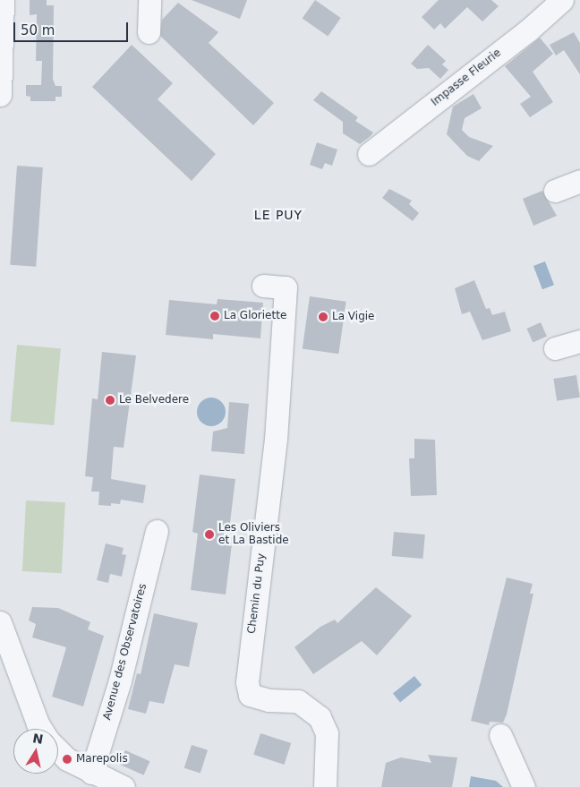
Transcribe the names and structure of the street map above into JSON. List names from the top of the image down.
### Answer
{
  "streets": {
    "street": ["Impasse Fleurie", "Chemin du Puy", "Avenue des Observatoires"]
  },
  "districts": ["LE PUY"],
  "places": [
    "La Gloriette",
    "La Vigie",
    "Le Belvedere",
    "Les Oliviers et La Bastide",
    "Marepolis"
  ],
  "scale_bar": "50 m",
  "north": "top"
}
